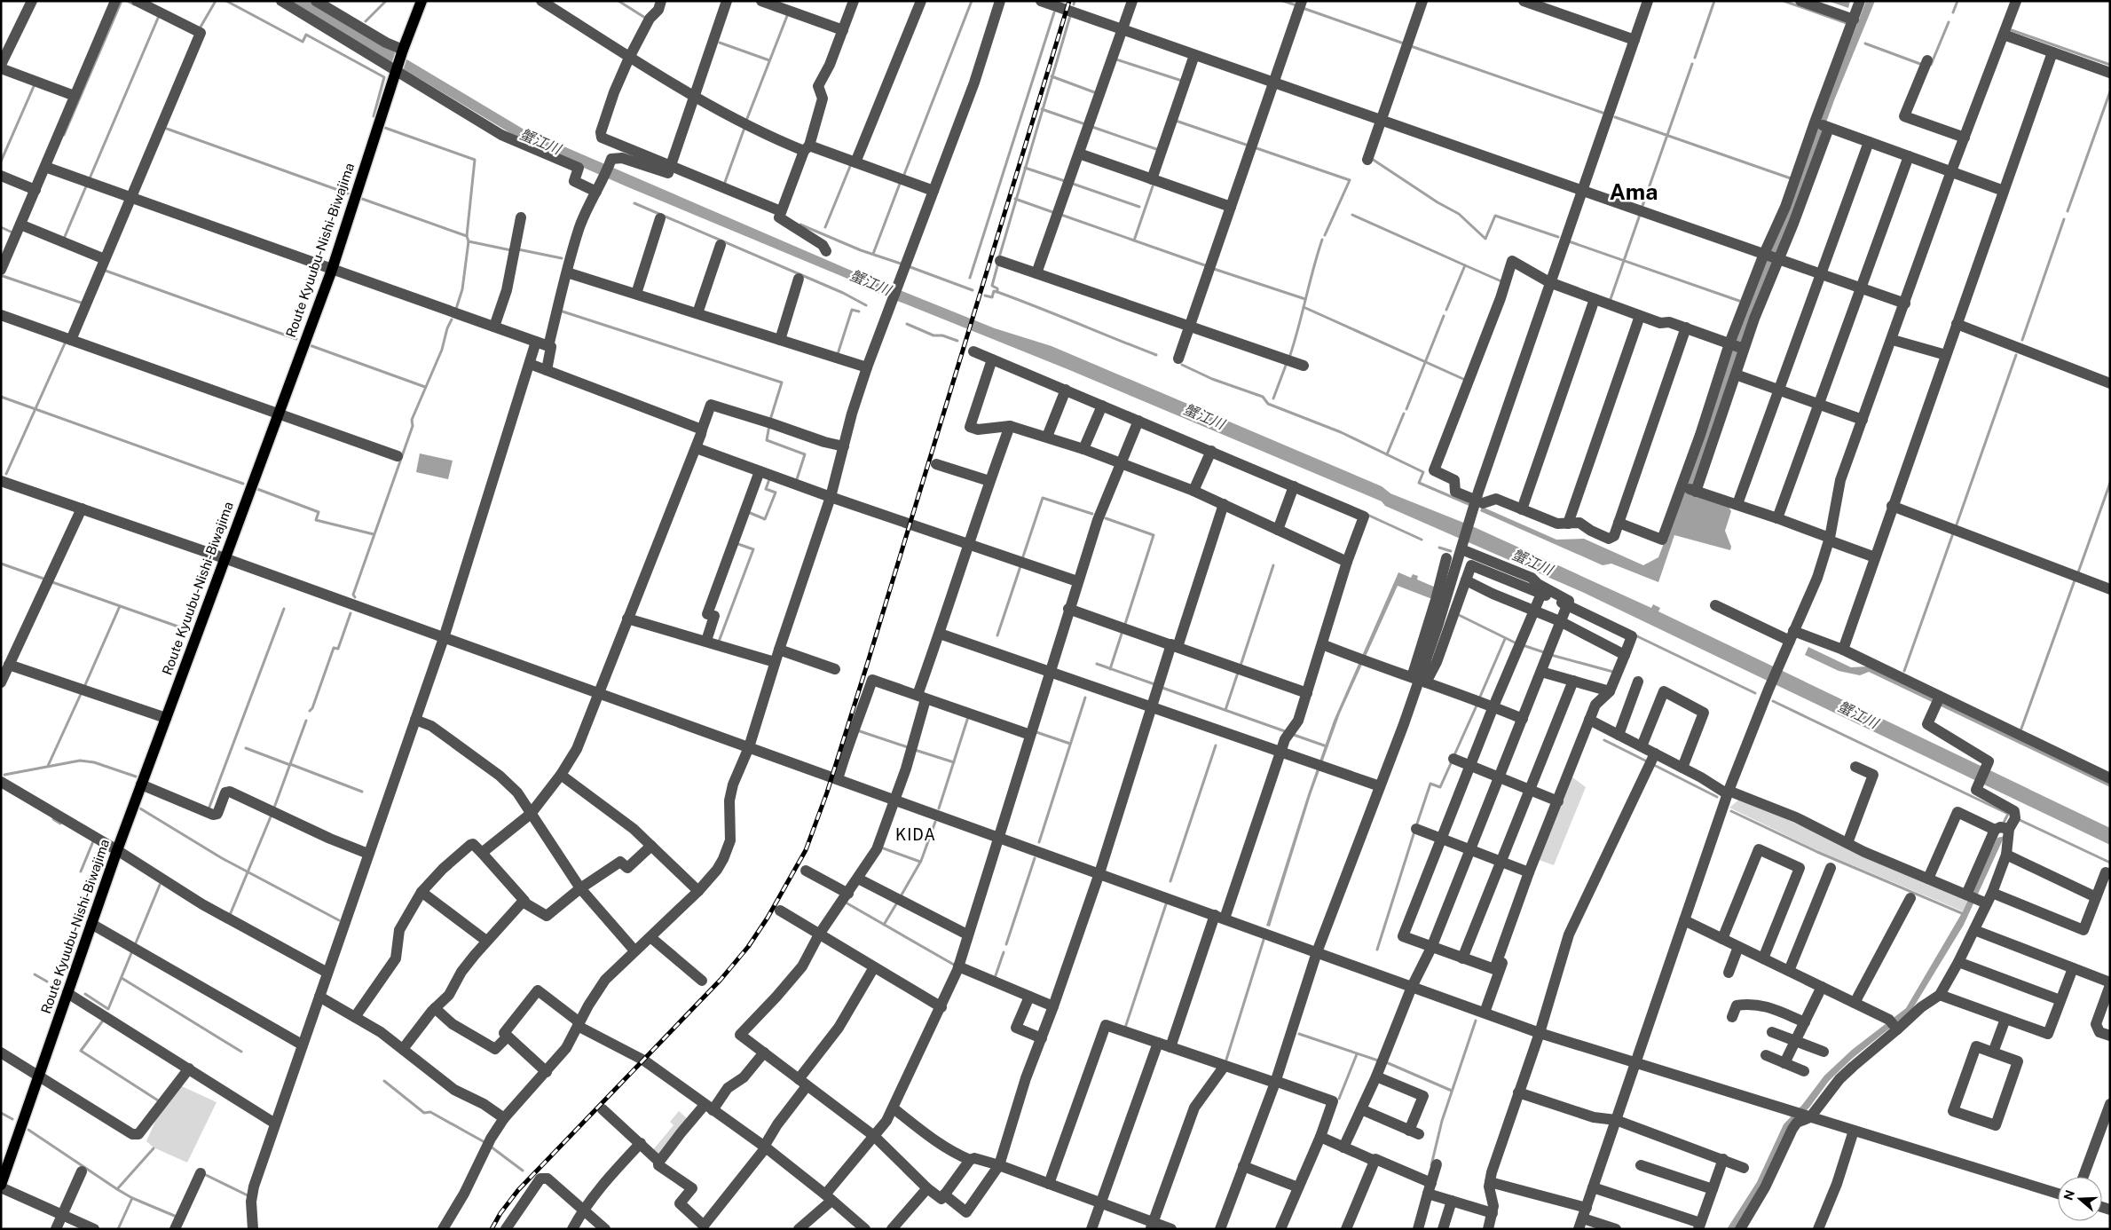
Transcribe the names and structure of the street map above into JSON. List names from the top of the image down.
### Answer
{
  "streets": {
    "main road": ["Route Kyuubu-Nishi-Biwajima"]
  },
  "districts": ["Ama", "KIDA"],
  "water": ["蟹江川"],
  "north": "left"
}
